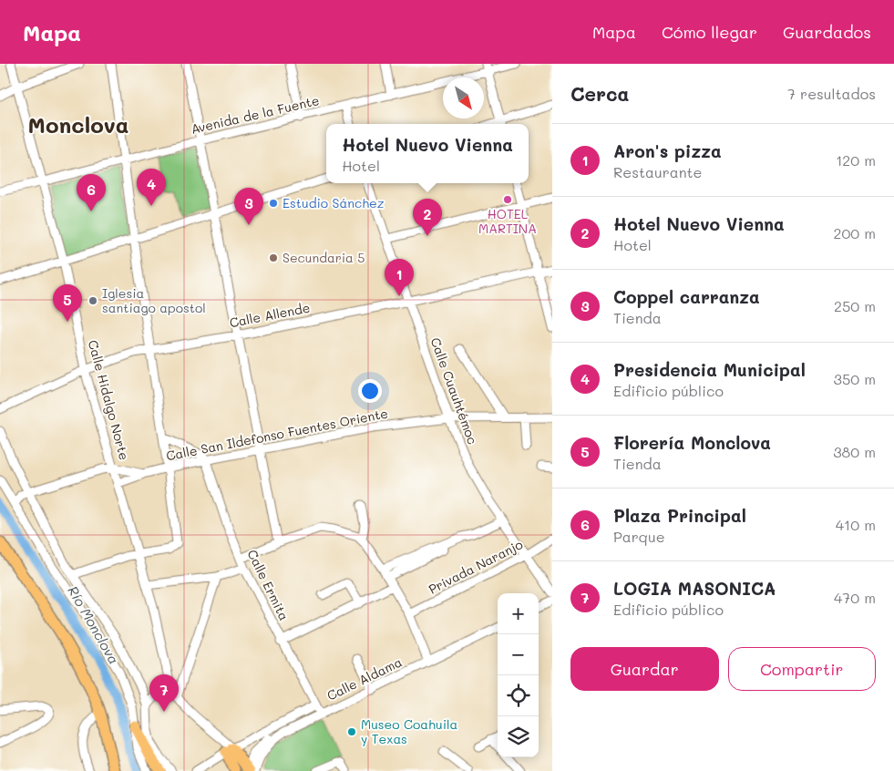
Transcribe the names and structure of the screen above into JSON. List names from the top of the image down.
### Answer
{
  "streets": {
    "street": [
      "Avenida de la Fuente",
      "Calle Allende",
      "Calle Cuauhtémoc",
      "Calle Hidalgo Norte",
      "Calle San Ildefonso Fuentes Oriente",
      "Privada Naranjo",
      "Calle Ermita",
      "Calle Aldama"
    ]
  },
  "crossings": [
    ["Avenida de la Fuente", "Calle Hidalgo Norte"],
    ["Calle Allende", "Calle Cuauhtémoc"],
    ["Calle Allende", "Calle Hidalgo Norte"],
    ["Calle Cuauhtémoc", "Calle San Ildefonso Fuentes Oriente"],
    ["Calle Cuauhtémoc", "Privada Naranjo"],
    ["Calle Hidalgo Norte", "Calle San Ildefonso Fuentes Oriente"],
    ["Calle San Ildefonso Fuentes Oriente", "Calle Ermita"],
    ["Calle Ermita", "Calle Aldama"]
  ],
  "districts": ["Monclova"],
  "water": ["Río Monclova"],
  "places": [
    "HOTEL MARTINA",
    "Estudio Sánchez",
    "Secundaria 5",
    "Iglesia santiago apostol",
    "Museo Coahuila y Texas"
  ],
  "north": "bottom right",
  "page": {
    "header": "Mapa",
    "nav": ["Mapa", "Cómo llegar", "Guardados"],
    "heading": ["Cerca", "7 resultados"],
    "list": [
      {
        "mark": "1",
        "name": "Aron's pizza",
        "note": "Restaurante",
        "value": "120 m"
      },
      {
        "mark": "2",
        "name": "Hotel Nuevo Vienna",
        "note": "Hotel",
        "value": "200 m"
      },
      {
        "mark": "3",
        "name": "Coppel carranza",
        "note": "Tienda",
        "value": "250 m"
      },
      {
        "mark": "4",
        "name": "Presidencia Municipal",
        "note": "Edificio público",
        "value": "350 m"
      },
      {
        "mark": "5",
        "name": "Florería Monclova",
        "note": "Tienda",
        "value": "380 m"
      },
      {
        "mark": "6",
        "name": "Plaza Principal",
        "note": "Parque",
        "value": "410 m"
      },
      {
        "mark": "7",
        "name": "LOGIA MASONICA",
        "note": "Edificio público",
        "value": "470 m"
      }
    ],
    "popup": ["Hotel Nuevo Vienna", "Hotel"],
    "pins": [
      "4",
      "6",
      "3",
      "2",
      "1",
      "5",
      "7"
    ],
    "map_buttons": ["+", "−"],
    "buttons": ["Guardar", "Compartir"]
  }
}
